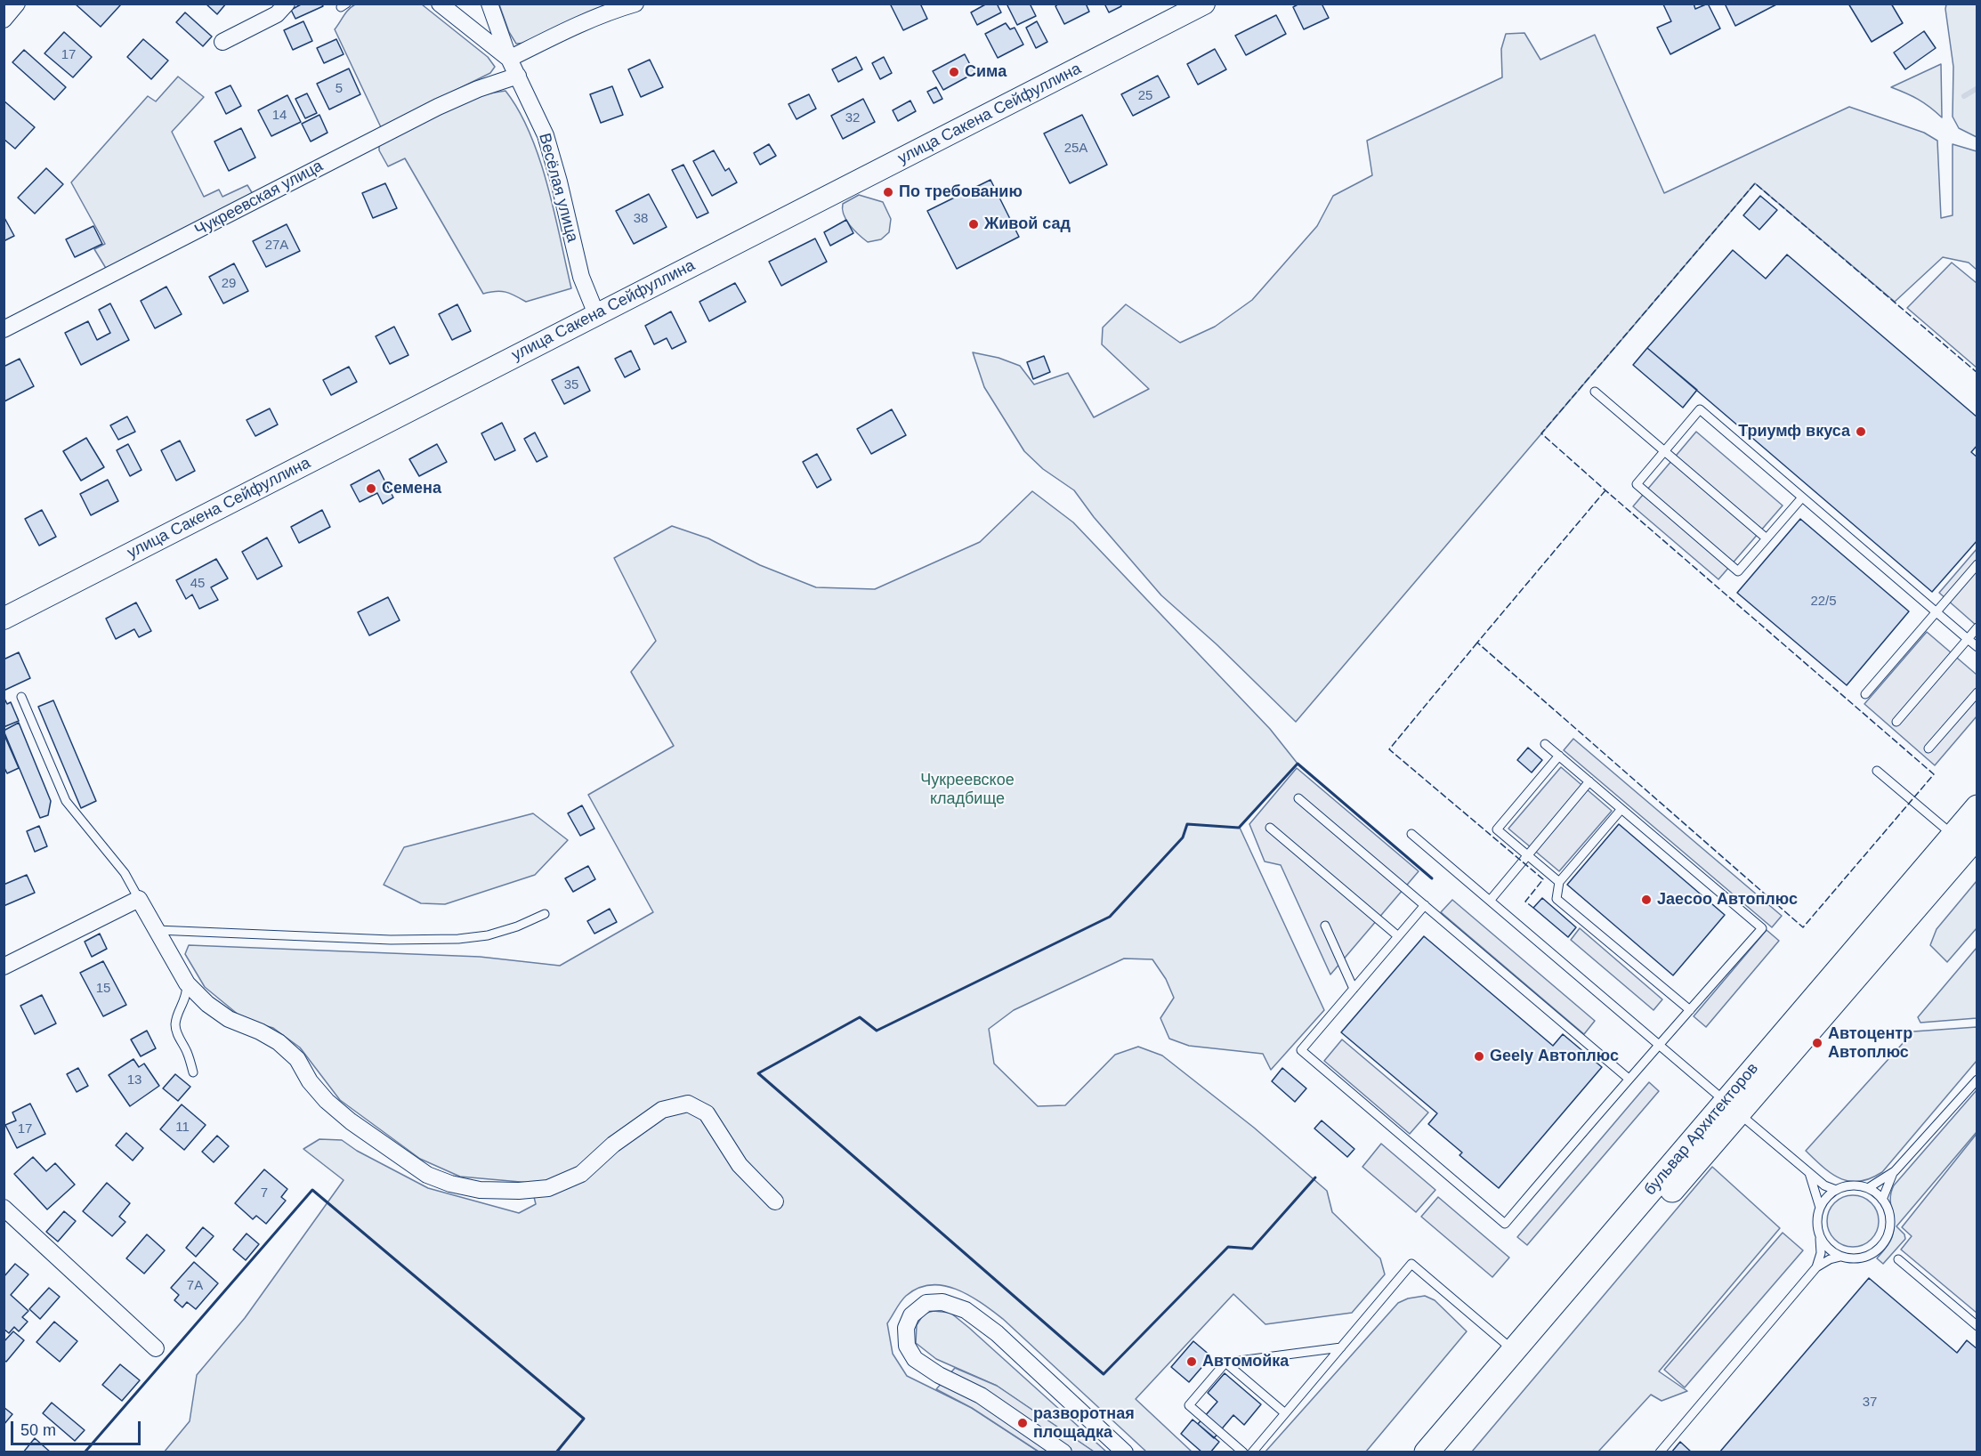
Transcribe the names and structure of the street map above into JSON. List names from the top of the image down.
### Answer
{
  "streets": {
    "main road": ["улица Сакена Сейфуллина", "бульвар Архитекторов"],
    "street": ["Весёлая улица", "Чукреевская улица"]
  },
  "crossings": [
    ["улица Сакена Сейфуллина", "Весёлая улица"],
    ["Весёлая улица", "Чукреевская улица"]
  ],
  "parks": ["Чукреевское кладбище"],
  "places": [
    "Сима",
    "По требованию",
    "Живой сад",
    "Триумф вкуса",
    "Семена",
    "Jaecoo Автоплюс",
    "Автоцентр Автоплюс",
    "Geely Автоплюс",
    "Автомойка",
    "разворотная площадка"
  ],
  "house_numbers": [
    "17",
    "5",
    "25",
    "14",
    "32",
    "25А",
    "38",
    "27А",
    "29",
    "35",
    "45",
    "22/5",
    "15",
    "13",
    "11",
    "17",
    "7",
    "7А",
    "37"
  ],
  "scale_bar": "50 m"
}
